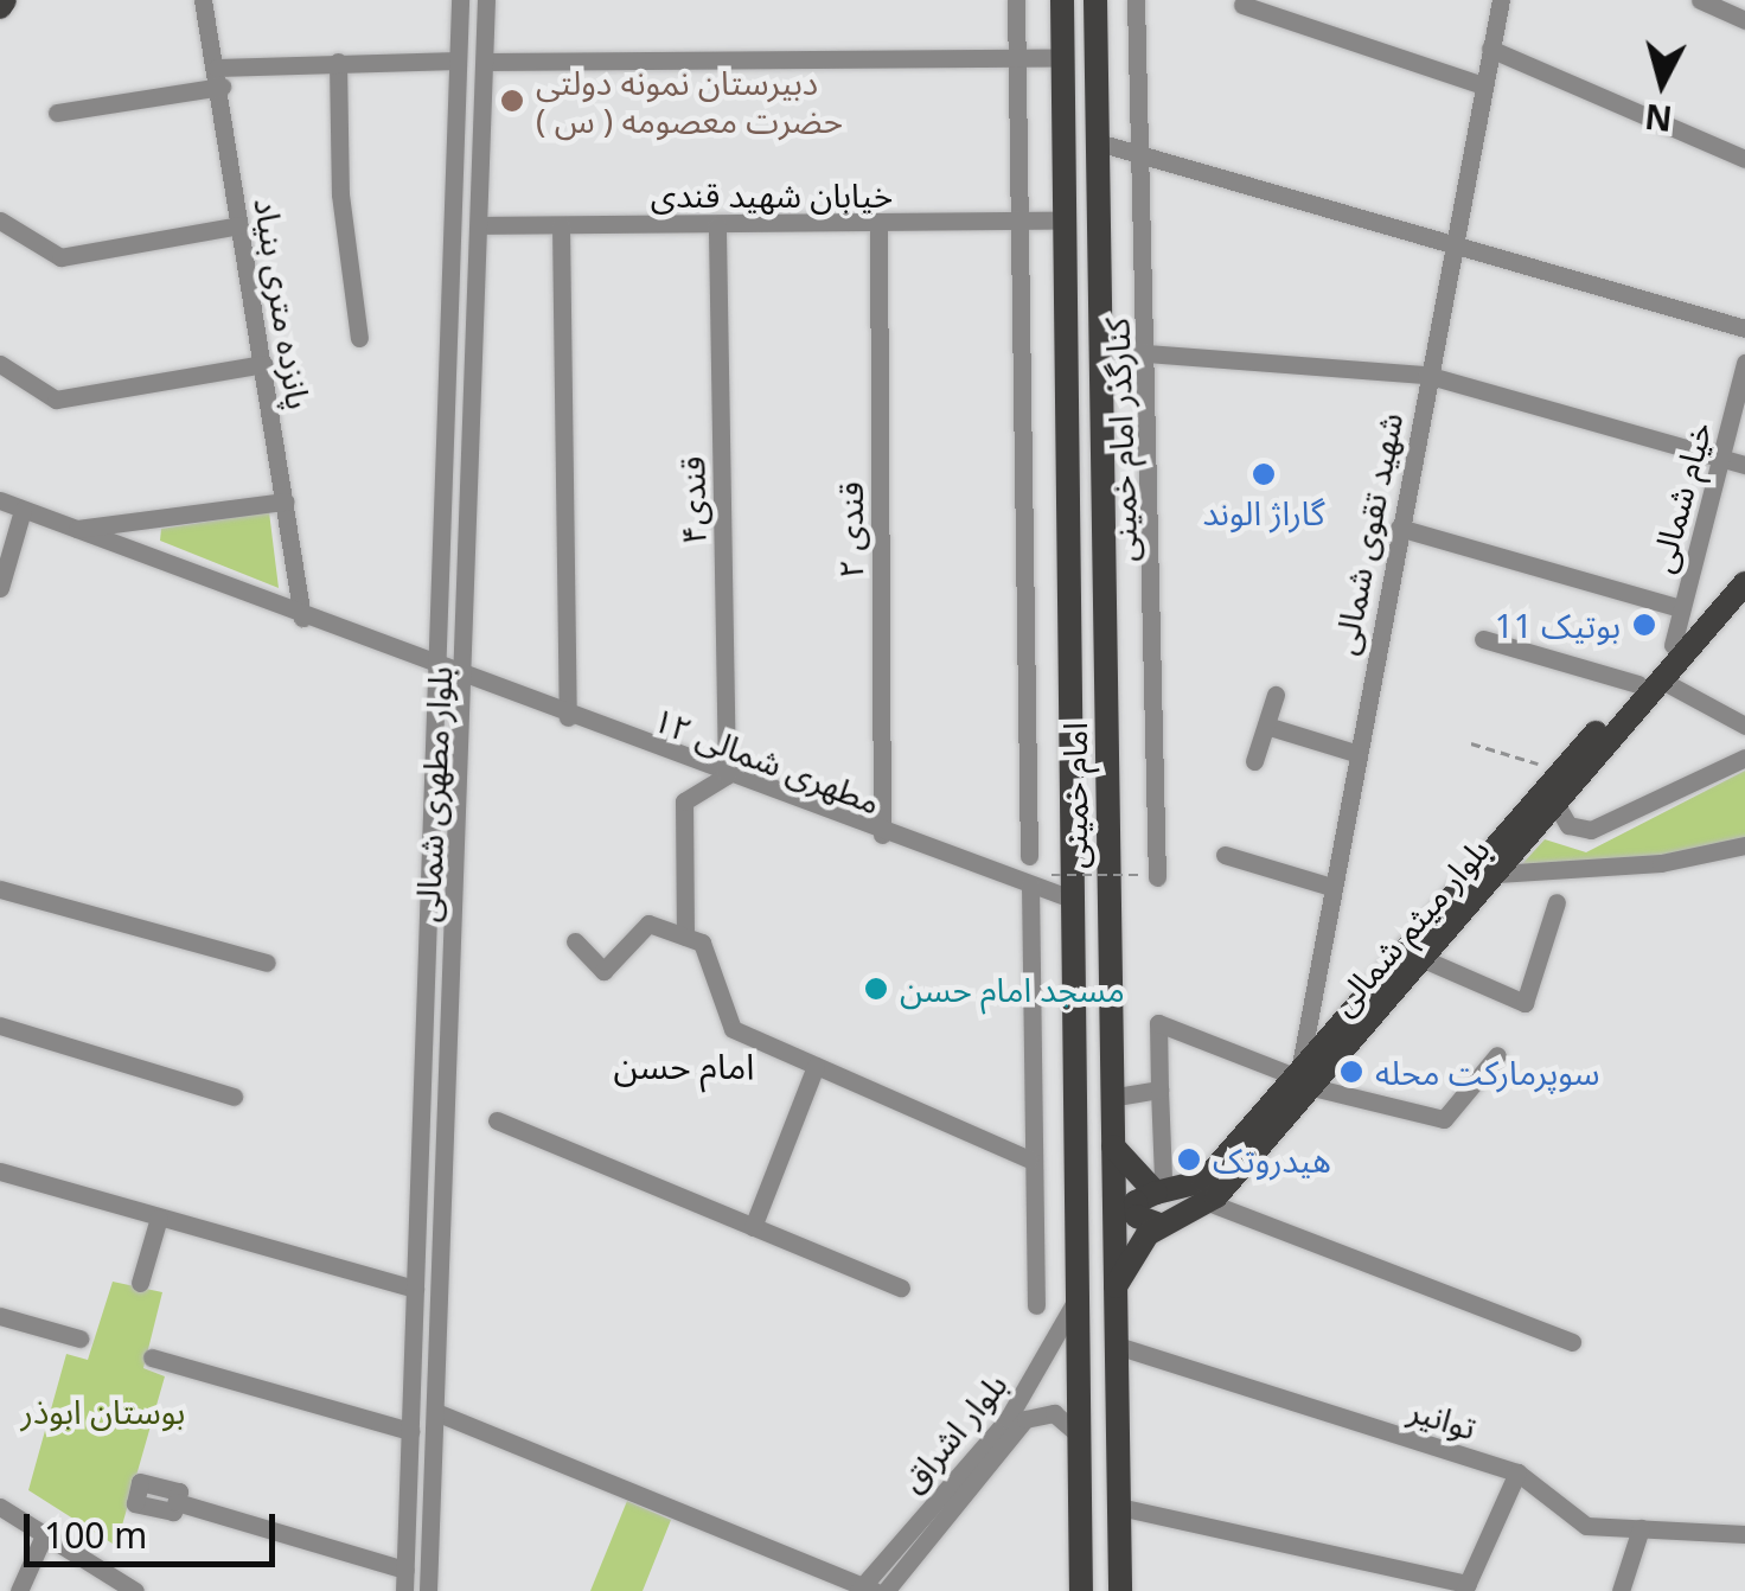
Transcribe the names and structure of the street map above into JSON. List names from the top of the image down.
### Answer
{
  "streets": {
    "main road": ["امام خمینی", "بلوار میثم شمالی"],
    "street": [
      "خیابان شهید قندی",
      "پانزده متری بنیاد",
      "کنارگذر امام خمینی",
      "خیام شمالی",
      "قندی۴",
      "قندی ۲",
      "شهید تقوی شمالی",
      "مطهری شمالی ۱۲",
      "بلوار مطهری شمالی",
      "توانیر",
      "بلوار اشراق"
    ]
  },
  "crossings": [
    ["خیابان شهید قندی", "قندی۴"],
    ["خیابان شهید قندی", "قندی ۲"],
    ["خیابان شهید قندی", "بلوار مطهری شمالی"],
    ["خیابان شهید قندی", "امام خمینی"],
    ["پانزده متری بنیاد", "مطهری شمالی ۱۲"],
    ["خیام شمالی", "بلوار میثم شمالی"],
    ["قندی۴", "مطهری شمالی ۱۲"],
    ["قندی ۲", "مطهری شمالی ۱۲"],
    ["شهید تقوی شمالی", "بلوار میثم شمالی"],
    ["مطهری شمالی ۱۲", "بلوار مطهری شمالی"],
    ["مطهری شمالی ۱۲", "امام خمینی"],
    ["امام خمینی", "توانیر"],
    ["امام خمینی", "بلوار اشراق"]
  ],
  "districts": ["امام حسن"],
  "parks": ["بوستان ابوذر"],
  "places": [
    "دبیرستان نمونه دولتی حضرت معصومه ( س )",
    "گاراژ الوند",
    "بوتیک 11",
    "مسجد امام حسن",
    "سوپرمارکت محله",
    "هیدروتک"
  ],
  "scale_bar": "100 m",
  "north": "bottom"
}
